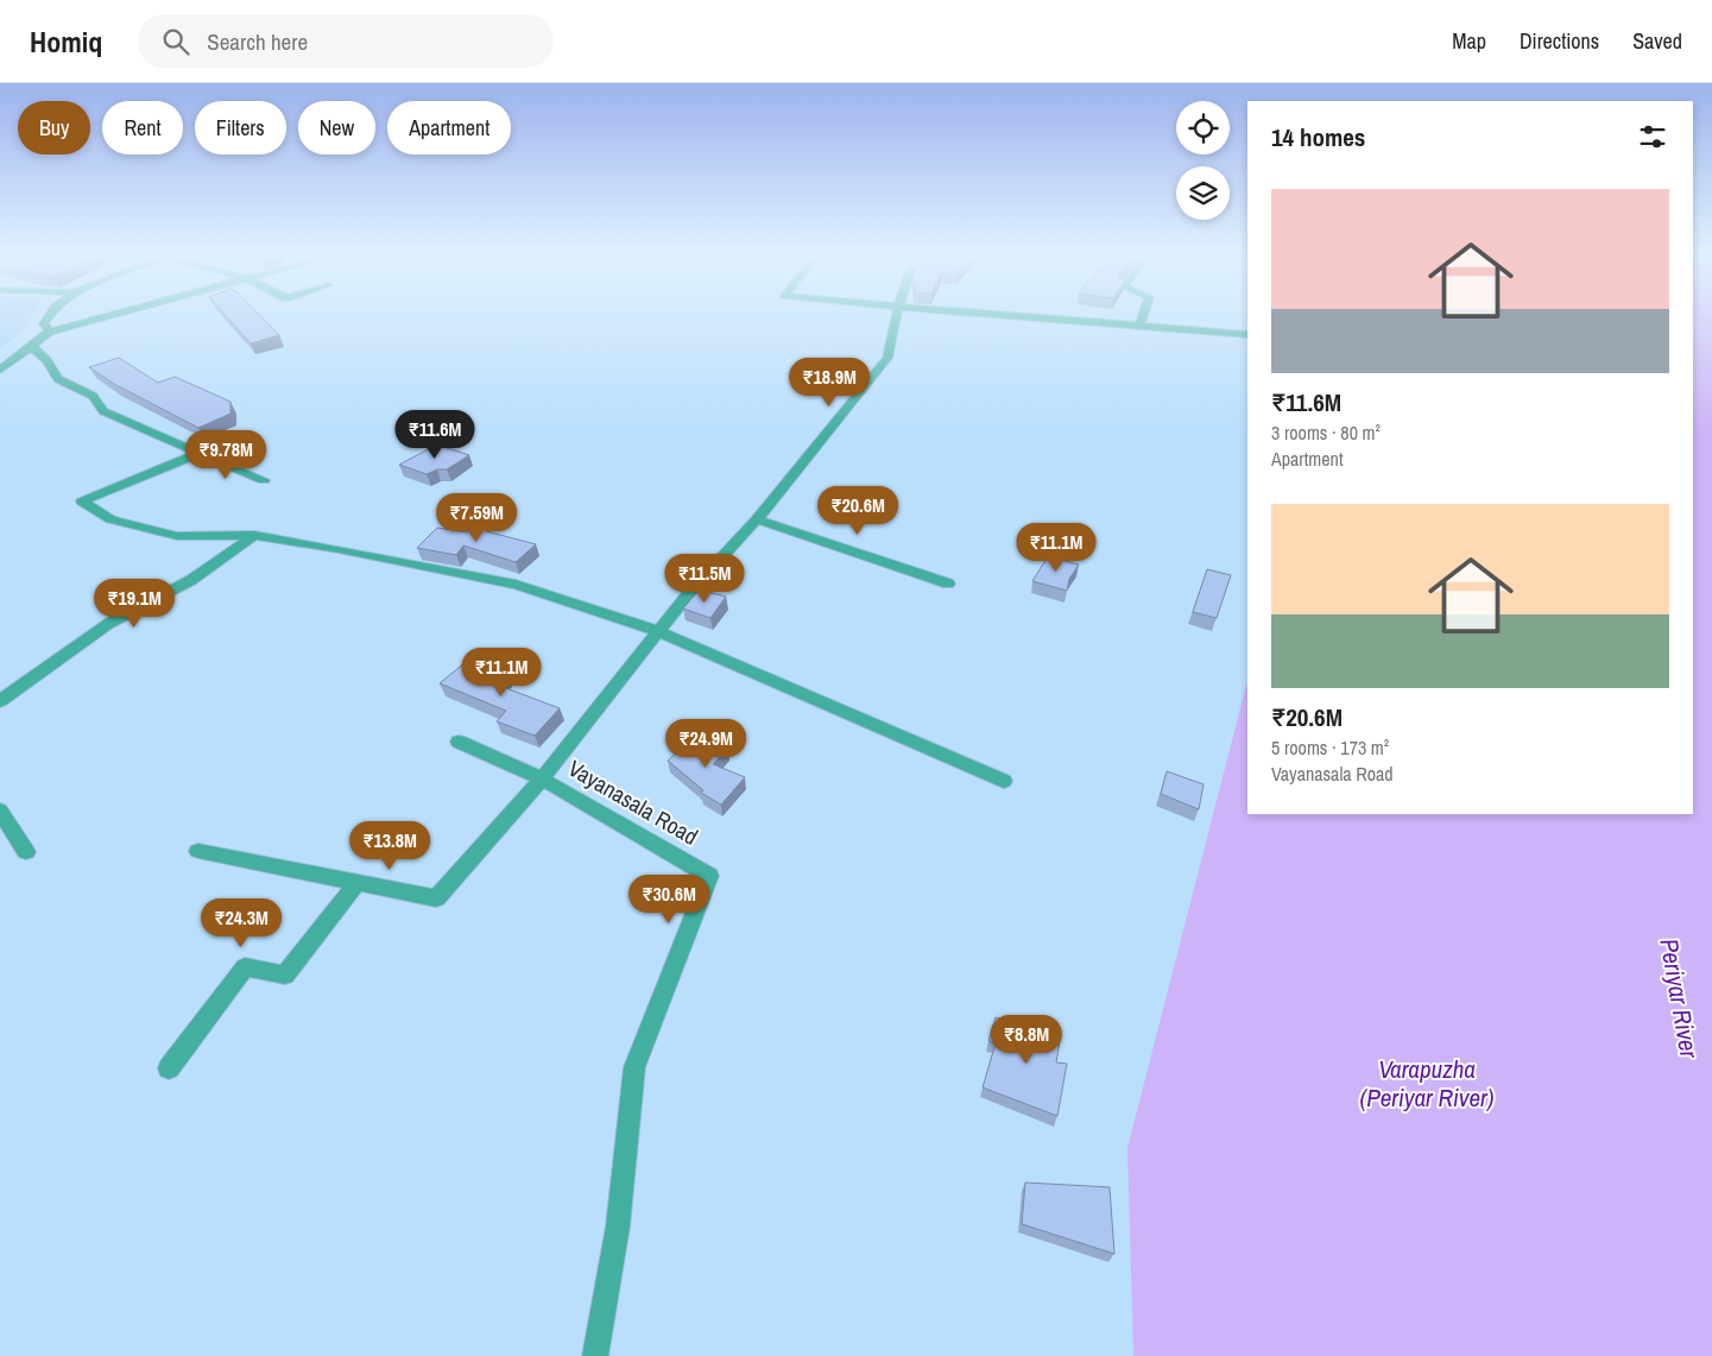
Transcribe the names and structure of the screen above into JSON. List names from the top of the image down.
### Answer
{
  "streets": {
    "street": ["Vayanasala Road"]
  },
  "water": ["Periyar River", "Varapuzha (Periyar River)"],
  "page": {
    "header": "Homiq",
    "search": "Search here",
    "nav": ["Map", "Directions", "Saved"],
    "chip": [
      "Buy",
      "Rent",
      "Filters",
      "New",
      "Apartment"
    ],
    "heading": "14 homes",
    "list": [
      {
        "name": "₹11.6M",
        "note": "3 rooms · 80 m² · Apartment"
      },
      {
        "name": "₹20.6M",
        "note": "5 rooms · 173 m² · Vayanasala Road"
      }
    ],
    "price": [
      "₹18.9M",
      "₹11.6M",
      "₹9.78M",
      "₹20.6M",
      "₹7.59M",
      "₹11.1M",
      "₹11.5M",
      "₹19.1M",
      "₹11.1M",
      "₹24.9M",
      "₹13.8M",
      "₹30.6M",
      "₹24.3M",
      "₹8.8M"
    ]
  }
}
